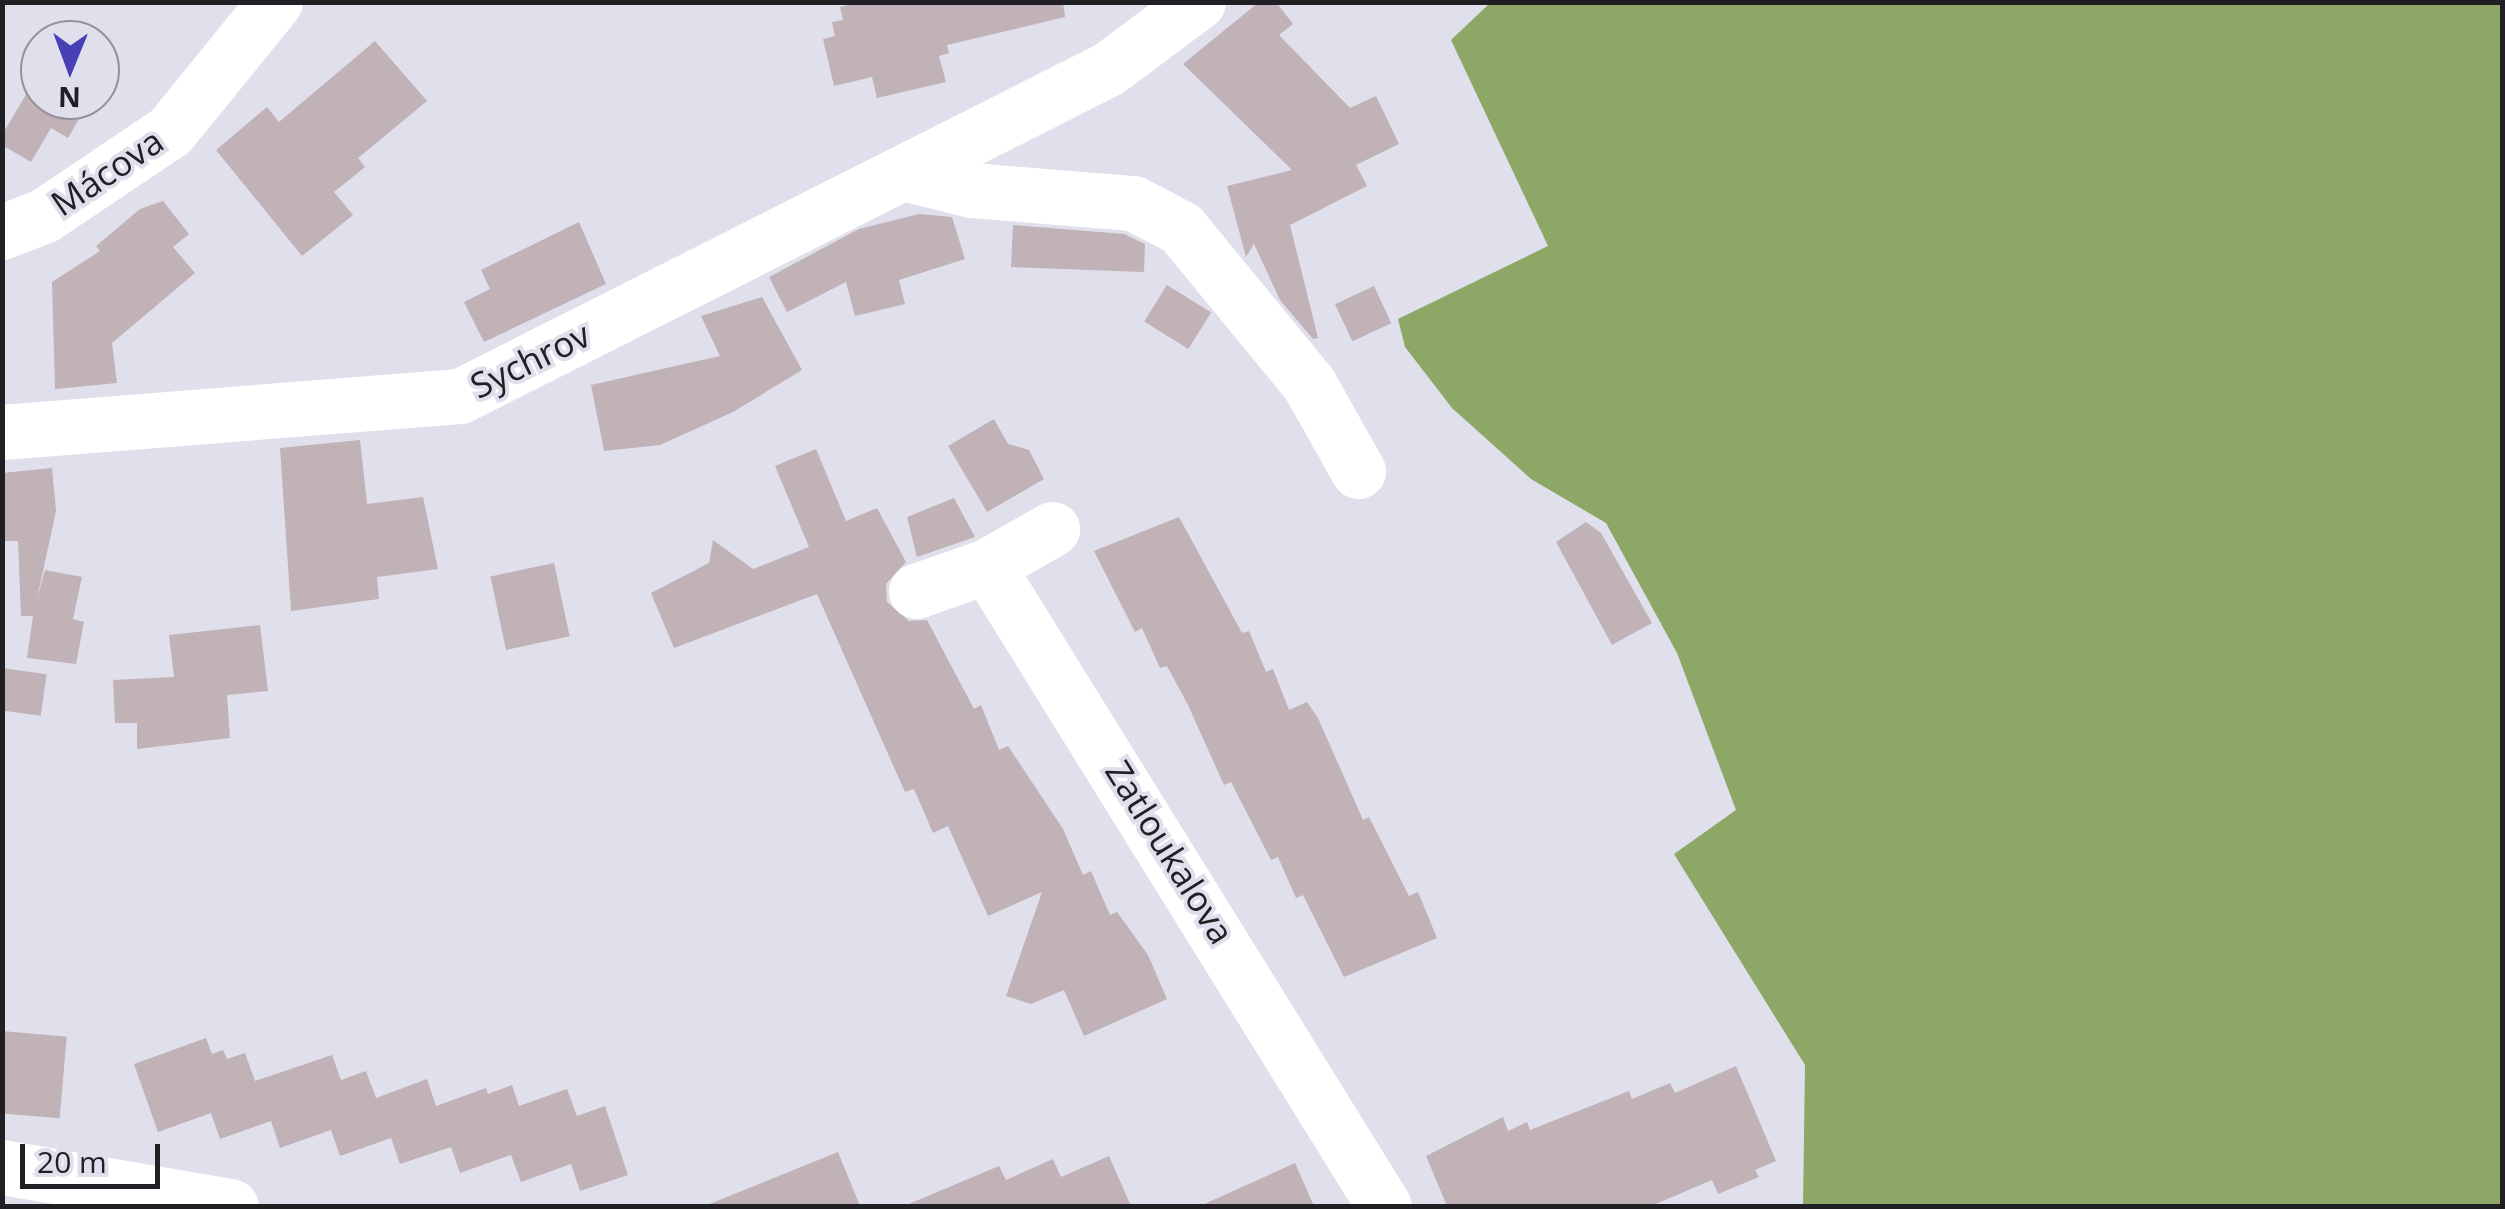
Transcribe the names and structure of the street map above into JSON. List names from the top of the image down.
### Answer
{
  "streets": {
    "street": ["Mácova", "Sychrov", "Zatloukalova"]
  },
  "scale_bar": "20 m",
  "north": "bottom"
}
